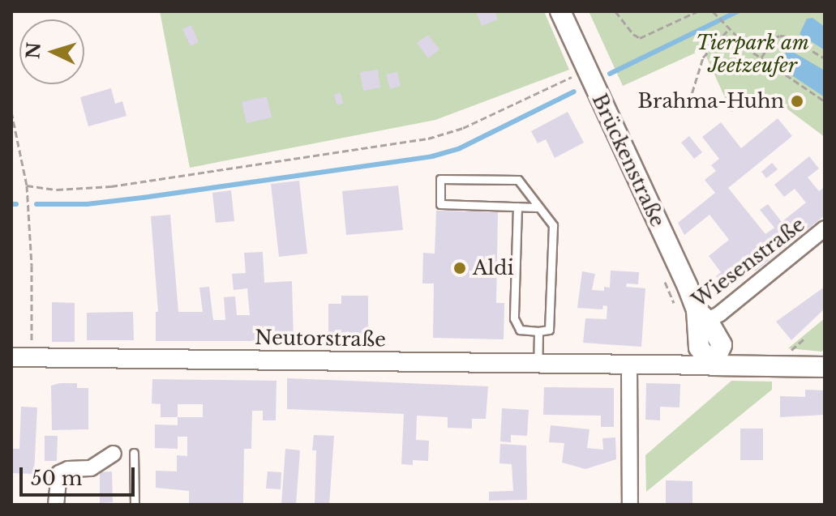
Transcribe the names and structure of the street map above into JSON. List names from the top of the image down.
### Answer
{
  "streets": {
    "main road": ["Brückenstraße"],
    "street": ["Wiesenstraße", "Neutorstraße"]
  },
  "crossings": [
    ["Brückenstraße", "Wiesenstraße"],
    ["Brückenstraße", "Neutorstraße"]
  ],
  "parks": ["Tierpark am Jeetzeufer"],
  "places": ["Brahma-Huhn", "Aldi"],
  "scale_bar": "50 m",
  "north": "left"
}
